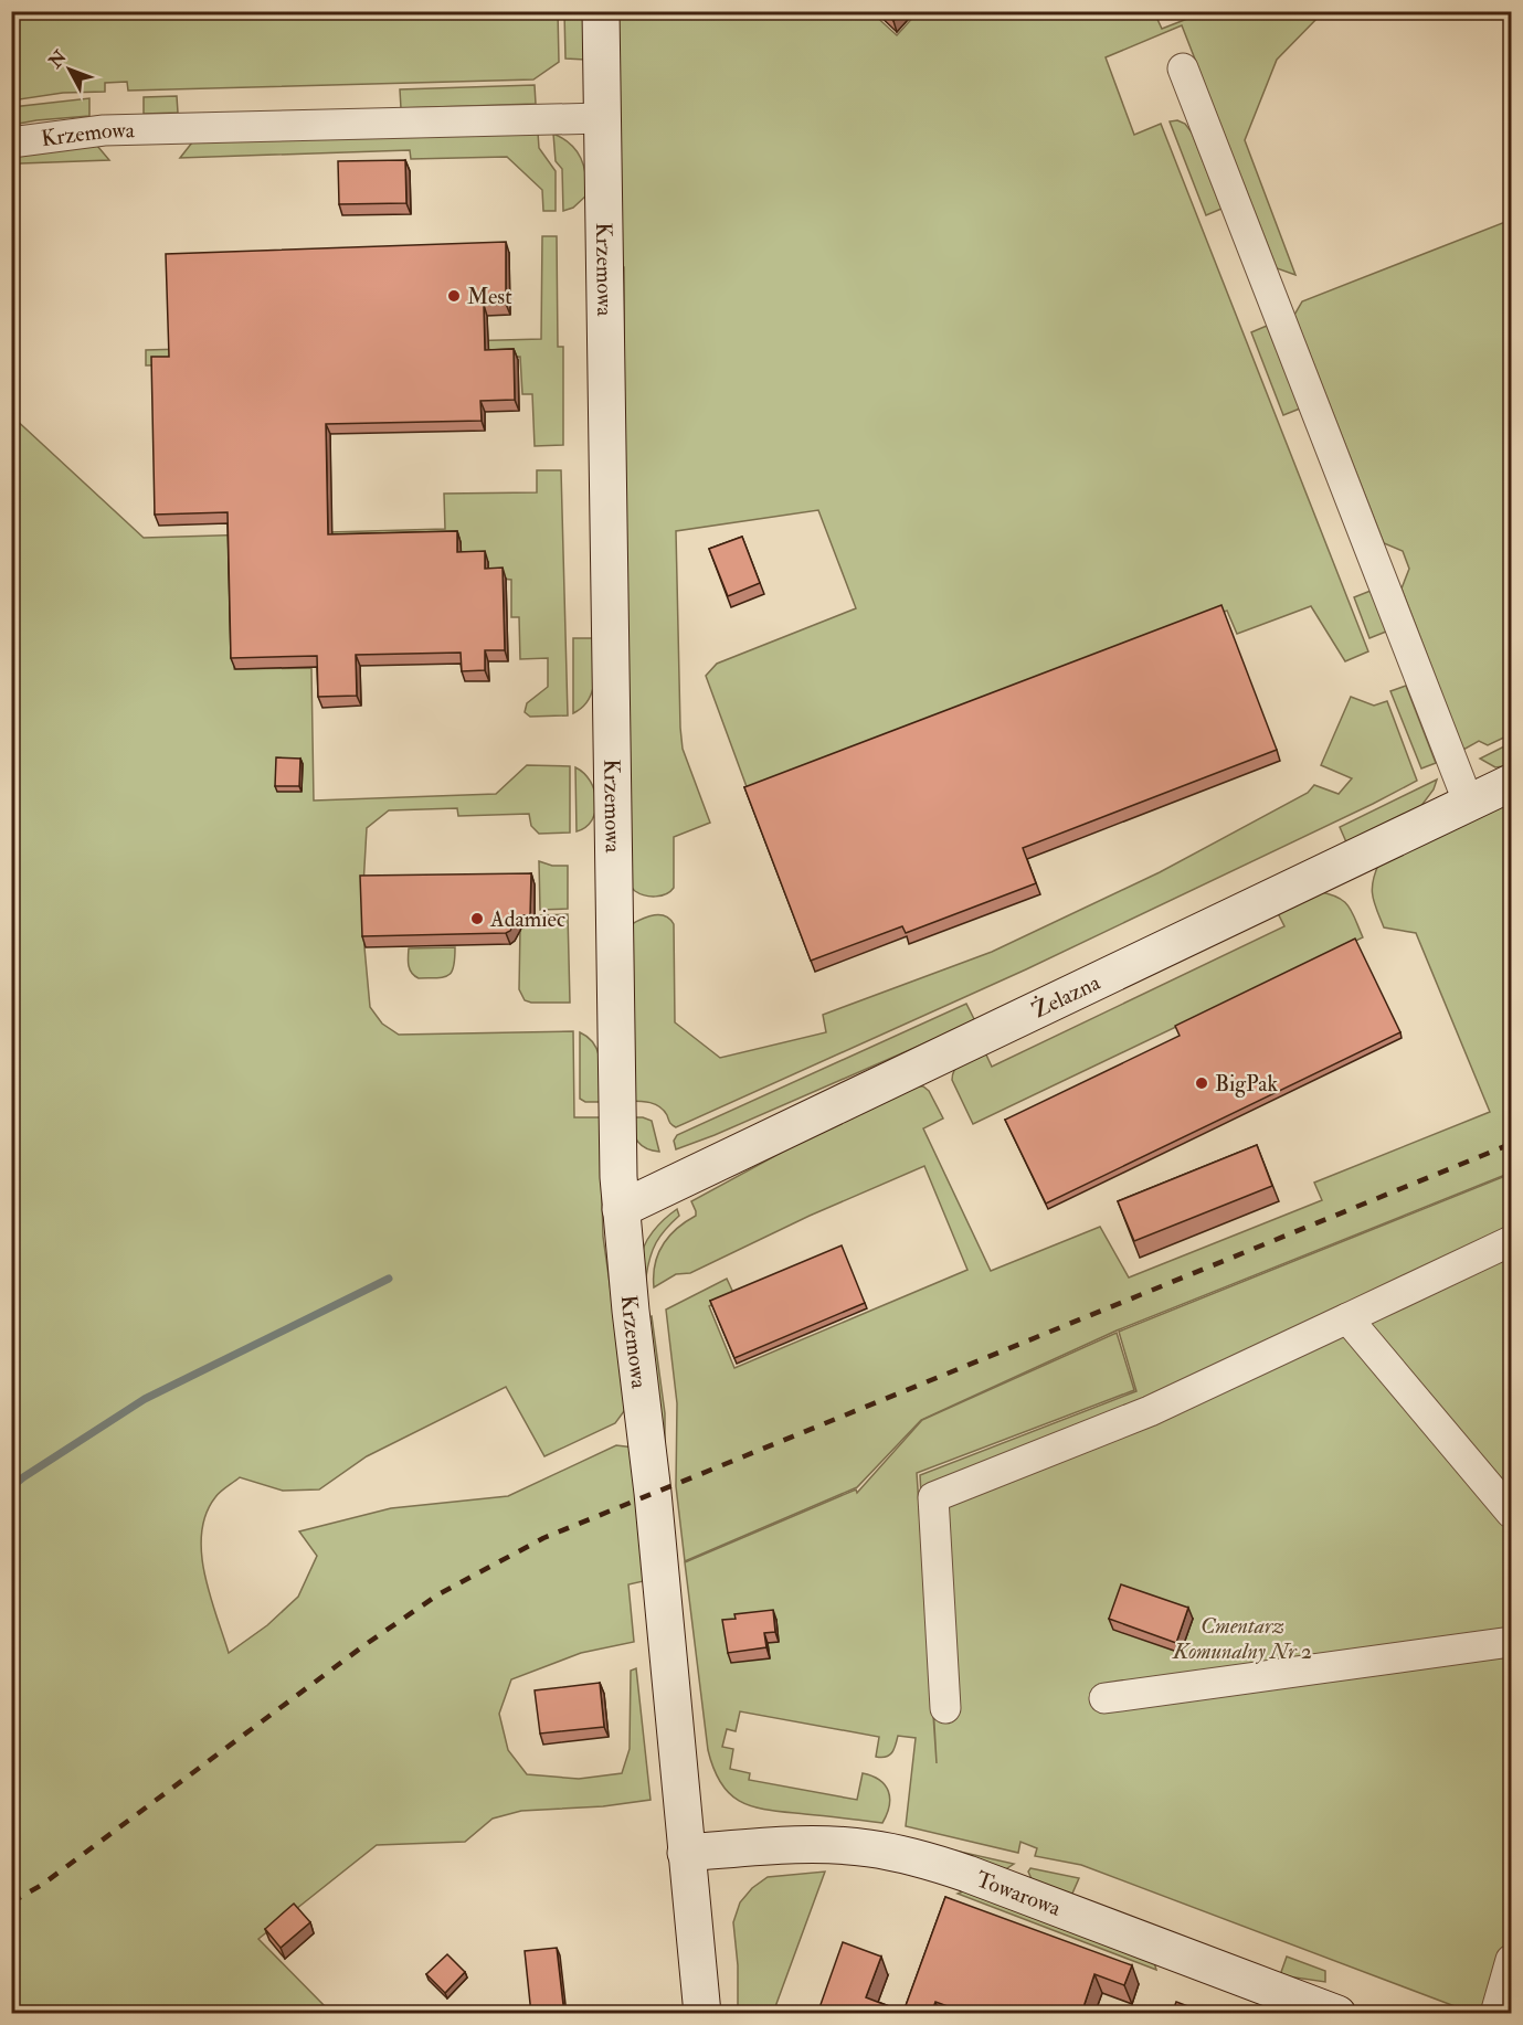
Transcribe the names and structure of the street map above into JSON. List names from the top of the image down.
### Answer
{
  "streets": {
    "street": ["Krzemowa", "Żelazna", "Towarowa"]
  },
  "crossings": [
    ["Krzemowa", "Żelazna"],
    ["Krzemowa", "Towarowa"]
  ],
  "parks": ["Cmentarz Komunalny Nr 2"],
  "places": ["Mest", "Adamiec", "BigPak"],
  "north": "top left"
}
